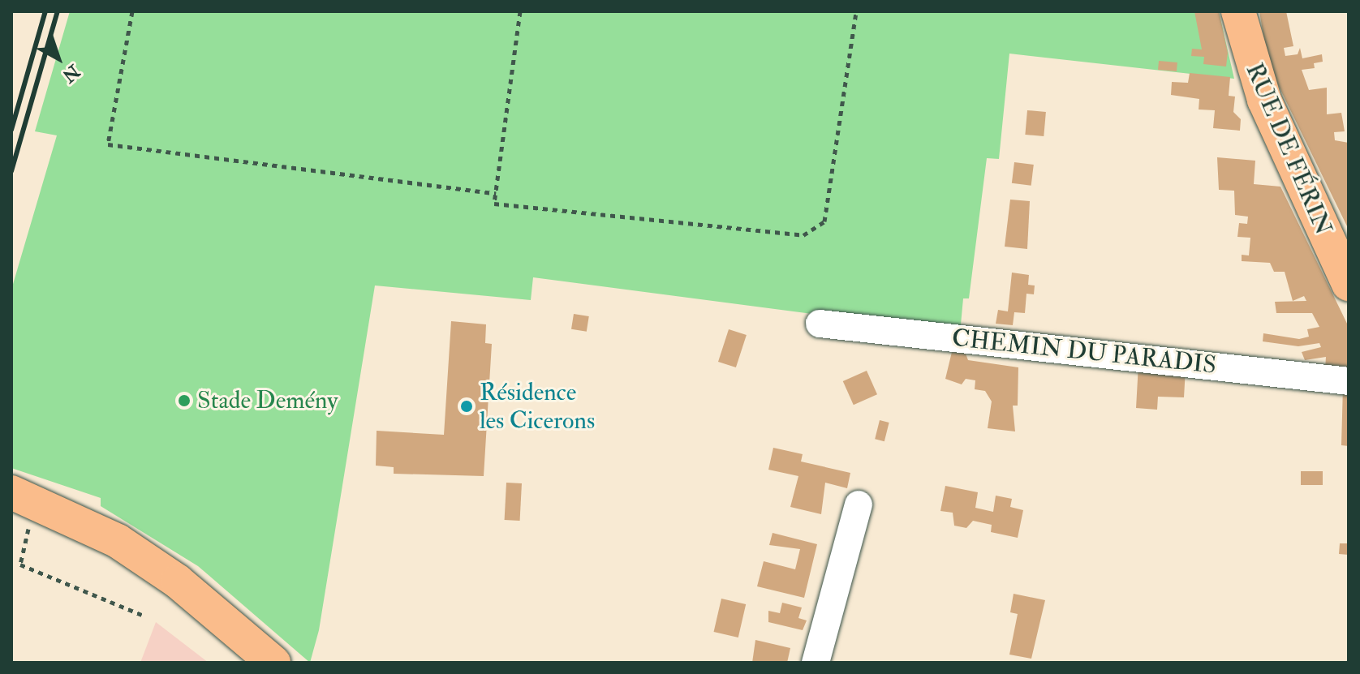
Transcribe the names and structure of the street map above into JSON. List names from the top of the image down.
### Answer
{
  "streets": {
    "main road": ["RUE DE FÉRIN"],
    "street": ["CHEMIN DU PARADIS"]
  },
  "places": ["Stade Demény", "Résidence les Cicerons"],
  "north": "bottom right"
}
